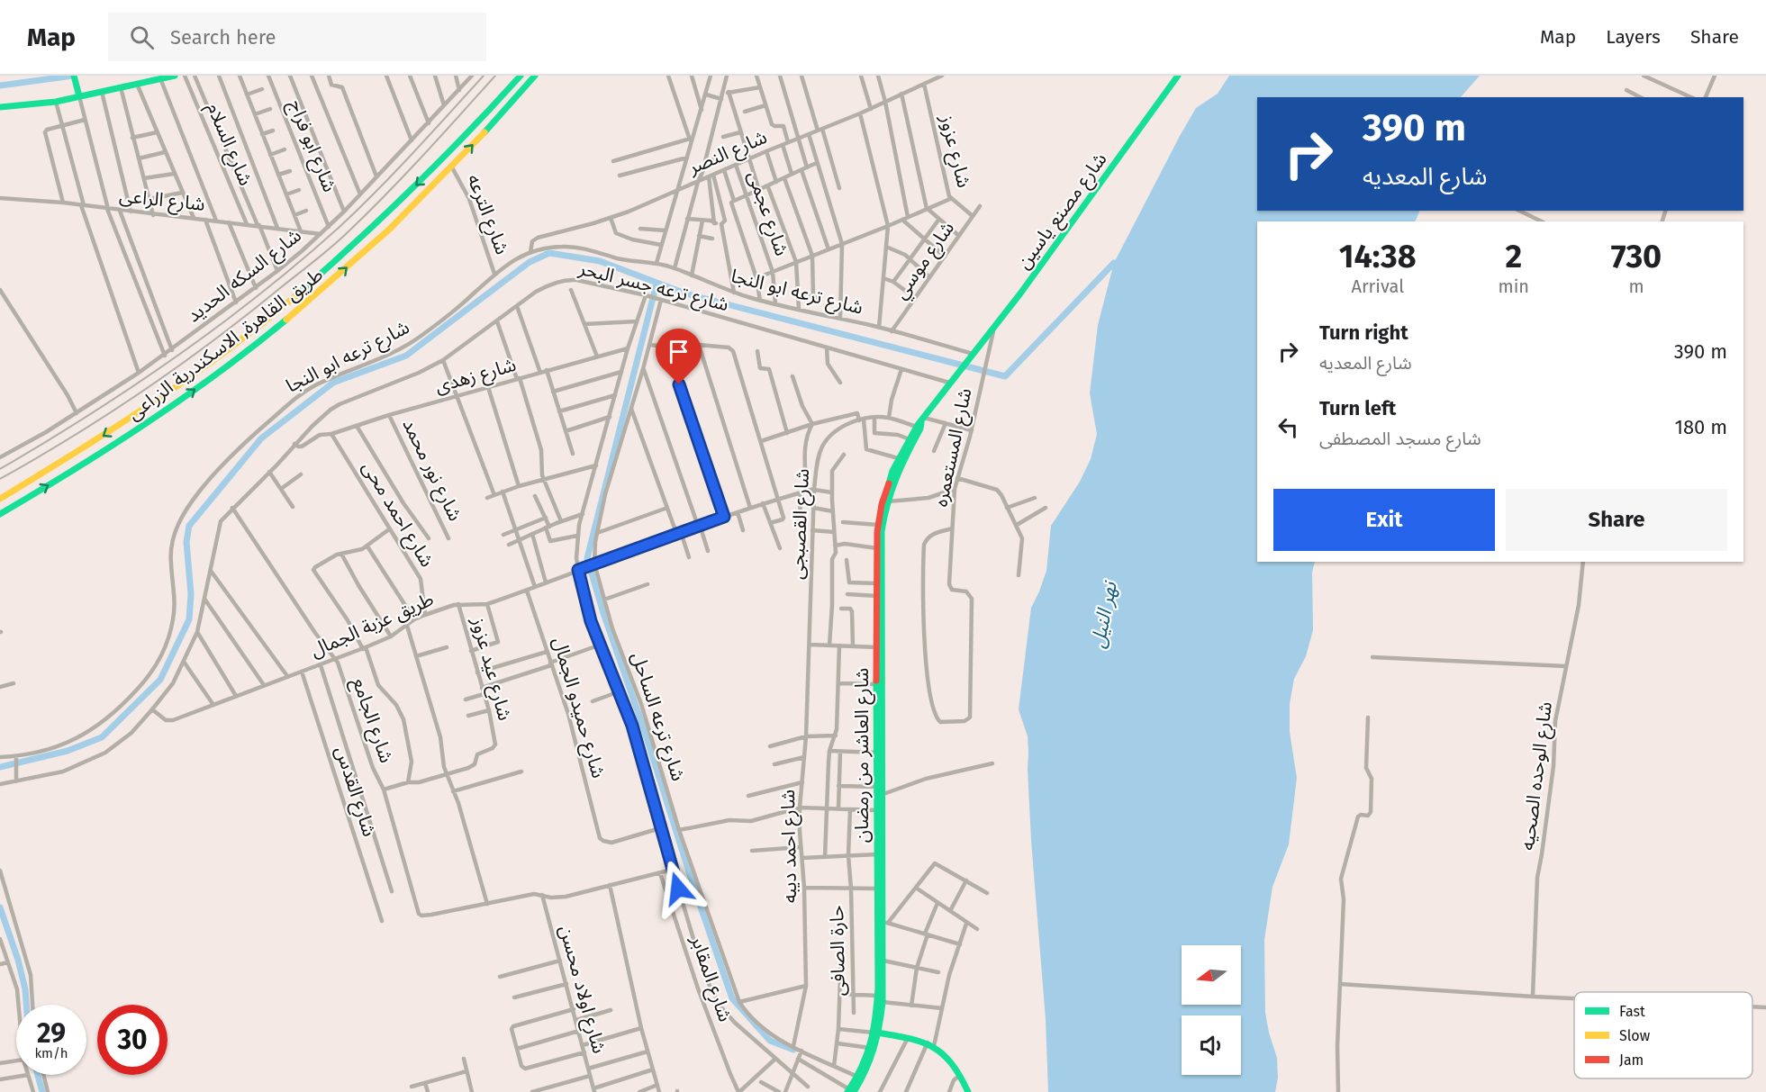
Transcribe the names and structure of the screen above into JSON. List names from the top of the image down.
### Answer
{
  "streets": {
    "main road": ["شارع مصنع ياسين", "طريق القاهرة, الاسكندرية الزراعى", "شارع العاشر من رمضان"],
    "street": [
      "شارع السلام",
      "شارع ابو فراج",
      "شارع عزوز",
      "شارع النصر",
      "شارع الراعى",
      "شارع عجمى",
      "شارع الترعه",
      "شارع موسي",
      "شارع السكه الحديد",
      "شارع ترعه جسر البحر",
      "شارع ترعه ابو النجا",
      "شارع زهدى",
      "شارع المستعمره",
      "شارع نور محمد",
      "شارع احمد محى",
      "شارع القصبجى",
      "طريق عزبة الجمال",
      "شارع عيد عزوز",
      "شارع حميدو الجمال",
      "شارع ترعه الساحل",
      "شارع الجامع",
      "شارع الوحده الصحيه",
      "شارع القدس",
      "شارع احمد ديبه",
      "حارة الصافى",
      "شارع المقابر",
      "شارع اولاد محسن"
    ]
  },
  "crossings": [
    ["شارع السلام", "شارع الراعى"],
    ["شارع ابو فراج", "شارع السكه الحديد"],
    ["شارع عزوز", "شارع النصر"],
    ["شارع عزوز", "شارع موسي"],
    ["شارع النصر", "شارع عجمى"],
    ["شارع النصر", "شارع ترعه ابو النجا"],
    ["شارع الراعى", "شارع السكه الحديد"],
    ["شارع مصنع ياسين", "شارع ترعه ابو النجا"],
    ["شارع مصنع ياسين", "شارع المستعمره"],
    ["شارع مصنع ياسين", "شارع العاشر من رمضان"],
    ["شارع عجمى", "شارع ترعه ابو النجا"],
    ["شارع الترعه", "شارع ترعه ابو النجا"],
    ["شارع الترعه", "طريق القاهرة, الاسكندرية الزراعى"],
    ["شارع موسي", "شارع ترعه ابو النجا"],
    ["شارع ترعه جسر البحر", "شارع زهدى"],
    ["شارع ترعه جسر البحر", "طريق عزبة الجمال"],
    ["شارع ترعه جسر البحر", "شارع ترعه الساحل"],
    ["شارع ترعه جسر البحر", "شارع العاشر من رمضان"],
    ["شارع زهدى", "شارع نور محمد"],
    ["شارع زهدى", "شارع احمد محى"],
    ["شارع زهدى", "شارع ترعه الساحل"],
    ["شارع المستعمره", "شارع القصبجى"],
    ["شارع احمد محى", "طريق عزبة الجمال"],
    ["شارع القصبجى", "طريق عزبة الجمال"],
    ["شارع القصبجى", "شارع العاشر من رمضان"],
    ["شارع القصبجى", "شارع احمد ديبه"],
    ["طريق عزبة الجمال", "شارع عيد عزوز"],
    ["طريق عزبة الجمال", "شارع حميدو الجمال"],
    ["طريق عزبة الجمال", "شارع ترعه الساحل"],
    ["طريق عزبة الجمال", "شارع الجامع"],
    ["طريق عزبة الجمال", "شارع القدس"],
    ["شارع حميدو الجمال", "شارع ترعه الساحل"],
    ["شارع ترعه الساحل", "شارع العاشر من رمضان"],
    ["شارع ترعه الساحل", "شارع احمد ديبه"]
  ],
  "water": ["نهر النيل"],
  "legend": ["Fast", "Slow", "Jam"],
  "north": "left",
  "page": {
    "header": "Map",
    "search": "Search here",
    "nav": ["Map", "Layers", "Share"],
    "turn": ["390 m", "شارع المعديه"],
    "eta": [
      "14:38",
      "Arrival",
      "2",
      "min",
      "730",
      "m"
    ],
    "list": [
      {
        "name": "Turn right",
        "note": "شارع المعديه",
        "value": "390 m"
      },
      {
        "name": "Turn left",
        "note": "شارع مسجد المصطفى",
        "value": "180 m"
      }
    ],
    "buttons": ["Exit", "Share"],
    "speed": "29 km/h",
    "limit": "30"
  }
}
